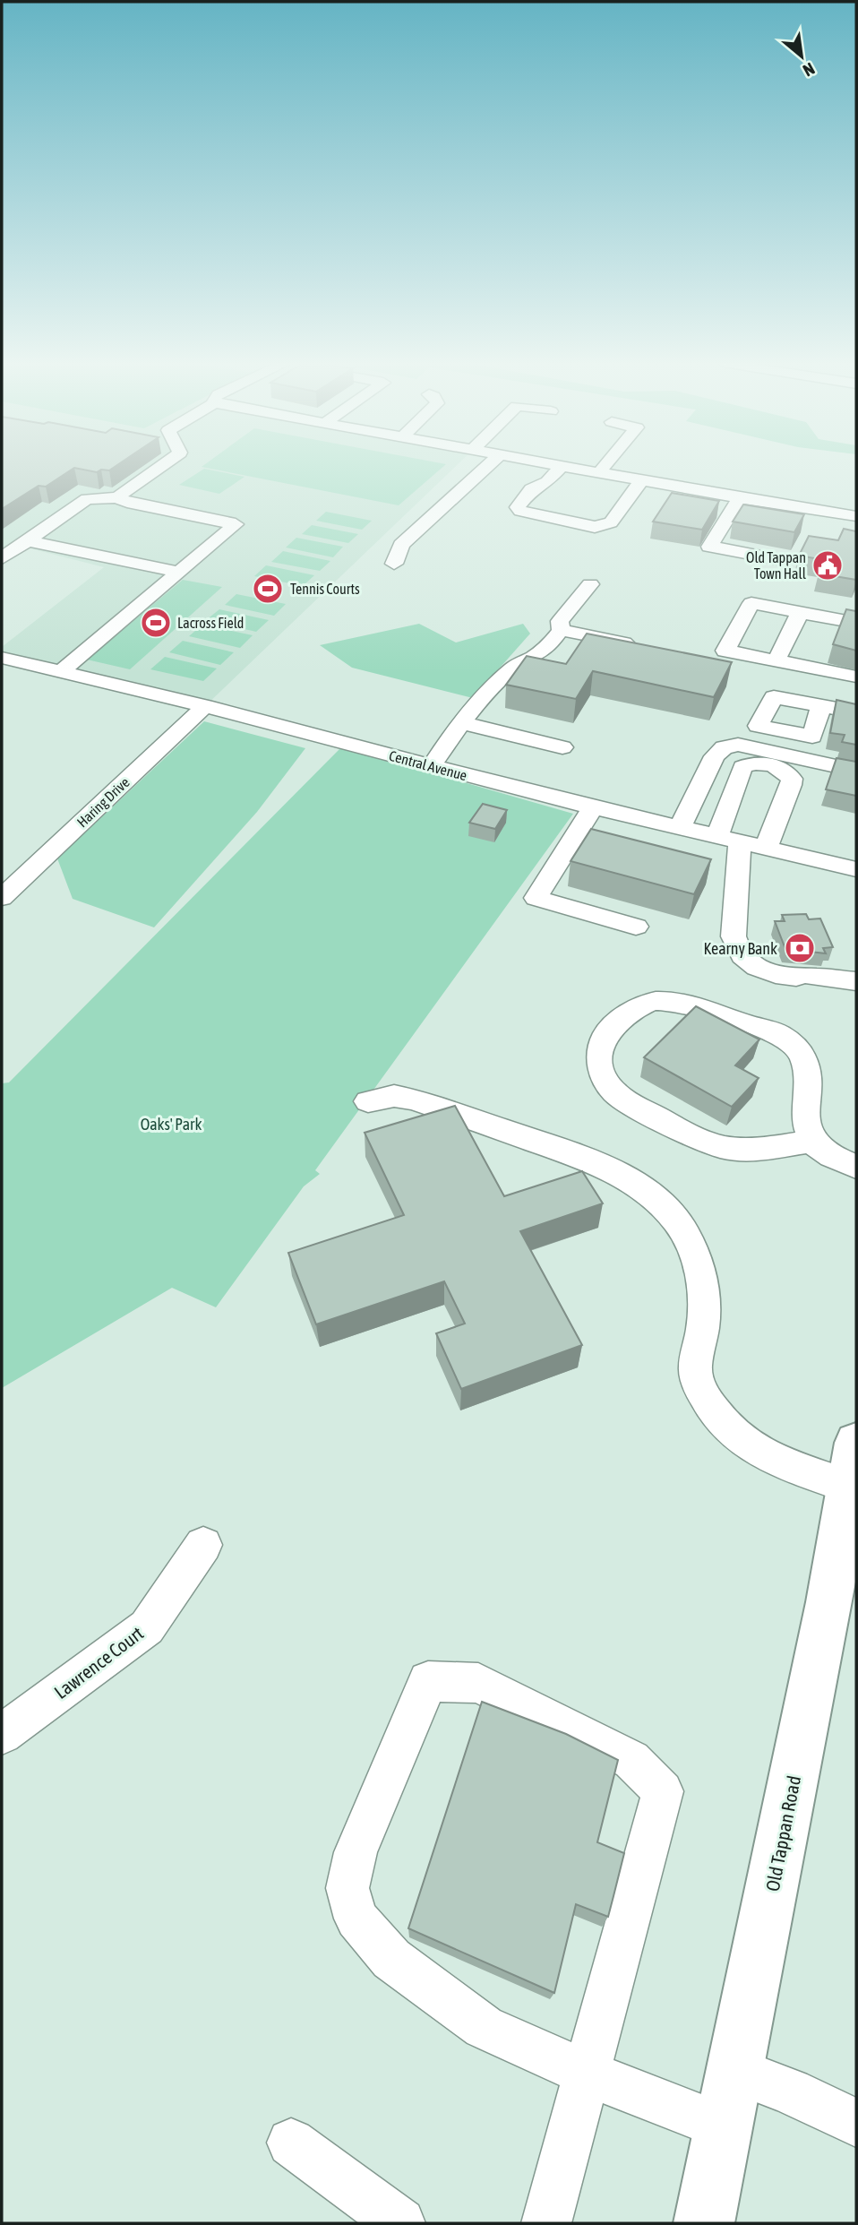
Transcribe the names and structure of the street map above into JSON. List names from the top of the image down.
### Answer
{
  "streets": {
    "main road": ["Old Tappan Road"],
    "street": ["Central Avenue", "Haring Drive", "Lawrence Court"]
  },
  "crossings": [
    ["Central Avenue", "Haring Drive"]
  ],
  "parks": ["Oaks' Park"],
  "places": {
    "public building": ["Old Tappan Town Hall"],
    "sports": ["Tennis Courts", "Lacross Field"],
    "bank": ["Kearny Bank"]
  },
  "north": "bottom right"
}
